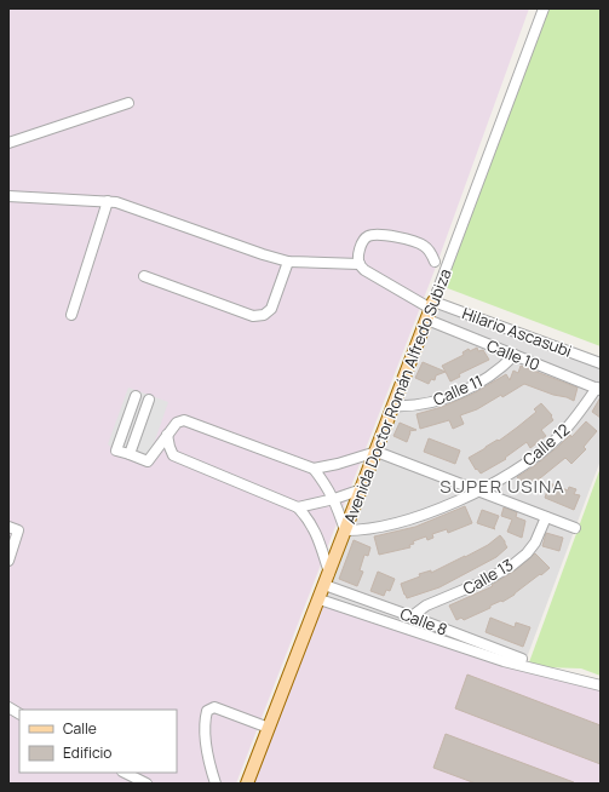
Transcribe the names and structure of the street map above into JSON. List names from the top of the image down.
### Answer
{
  "streets": {
    "main road": ["Avenida Doctor Román Alfredo Subiza"],
    "street": [
      "Hilario Ascasubi",
      "Calle 10",
      "Calle 11",
      "Calle 12",
      "Calle 13",
      "Calle 8"
    ]
  },
  "crossings": [
    ["Hilario Ascasubi", "Avenida Doctor Román Alfredo Subiza"],
    ["Calle 10", "Calle 11"],
    ["Calle 10", "Avenida Doctor Román Alfredo Subiza"],
    ["Calle 10", "Calle 12"],
    ["Calle 11", "Avenida Doctor Román Alfredo Subiza"],
    ["Avenida Doctor Román Alfredo Subiza", "Calle 12"],
    ["Avenida Doctor Román Alfredo Subiza", "Calle 8"],
    ["Calle 13", "Calle 8"]
  ],
  "districts": ["SUPER USINA"],
  "legend": ["Calle", "Edificio"]
}
